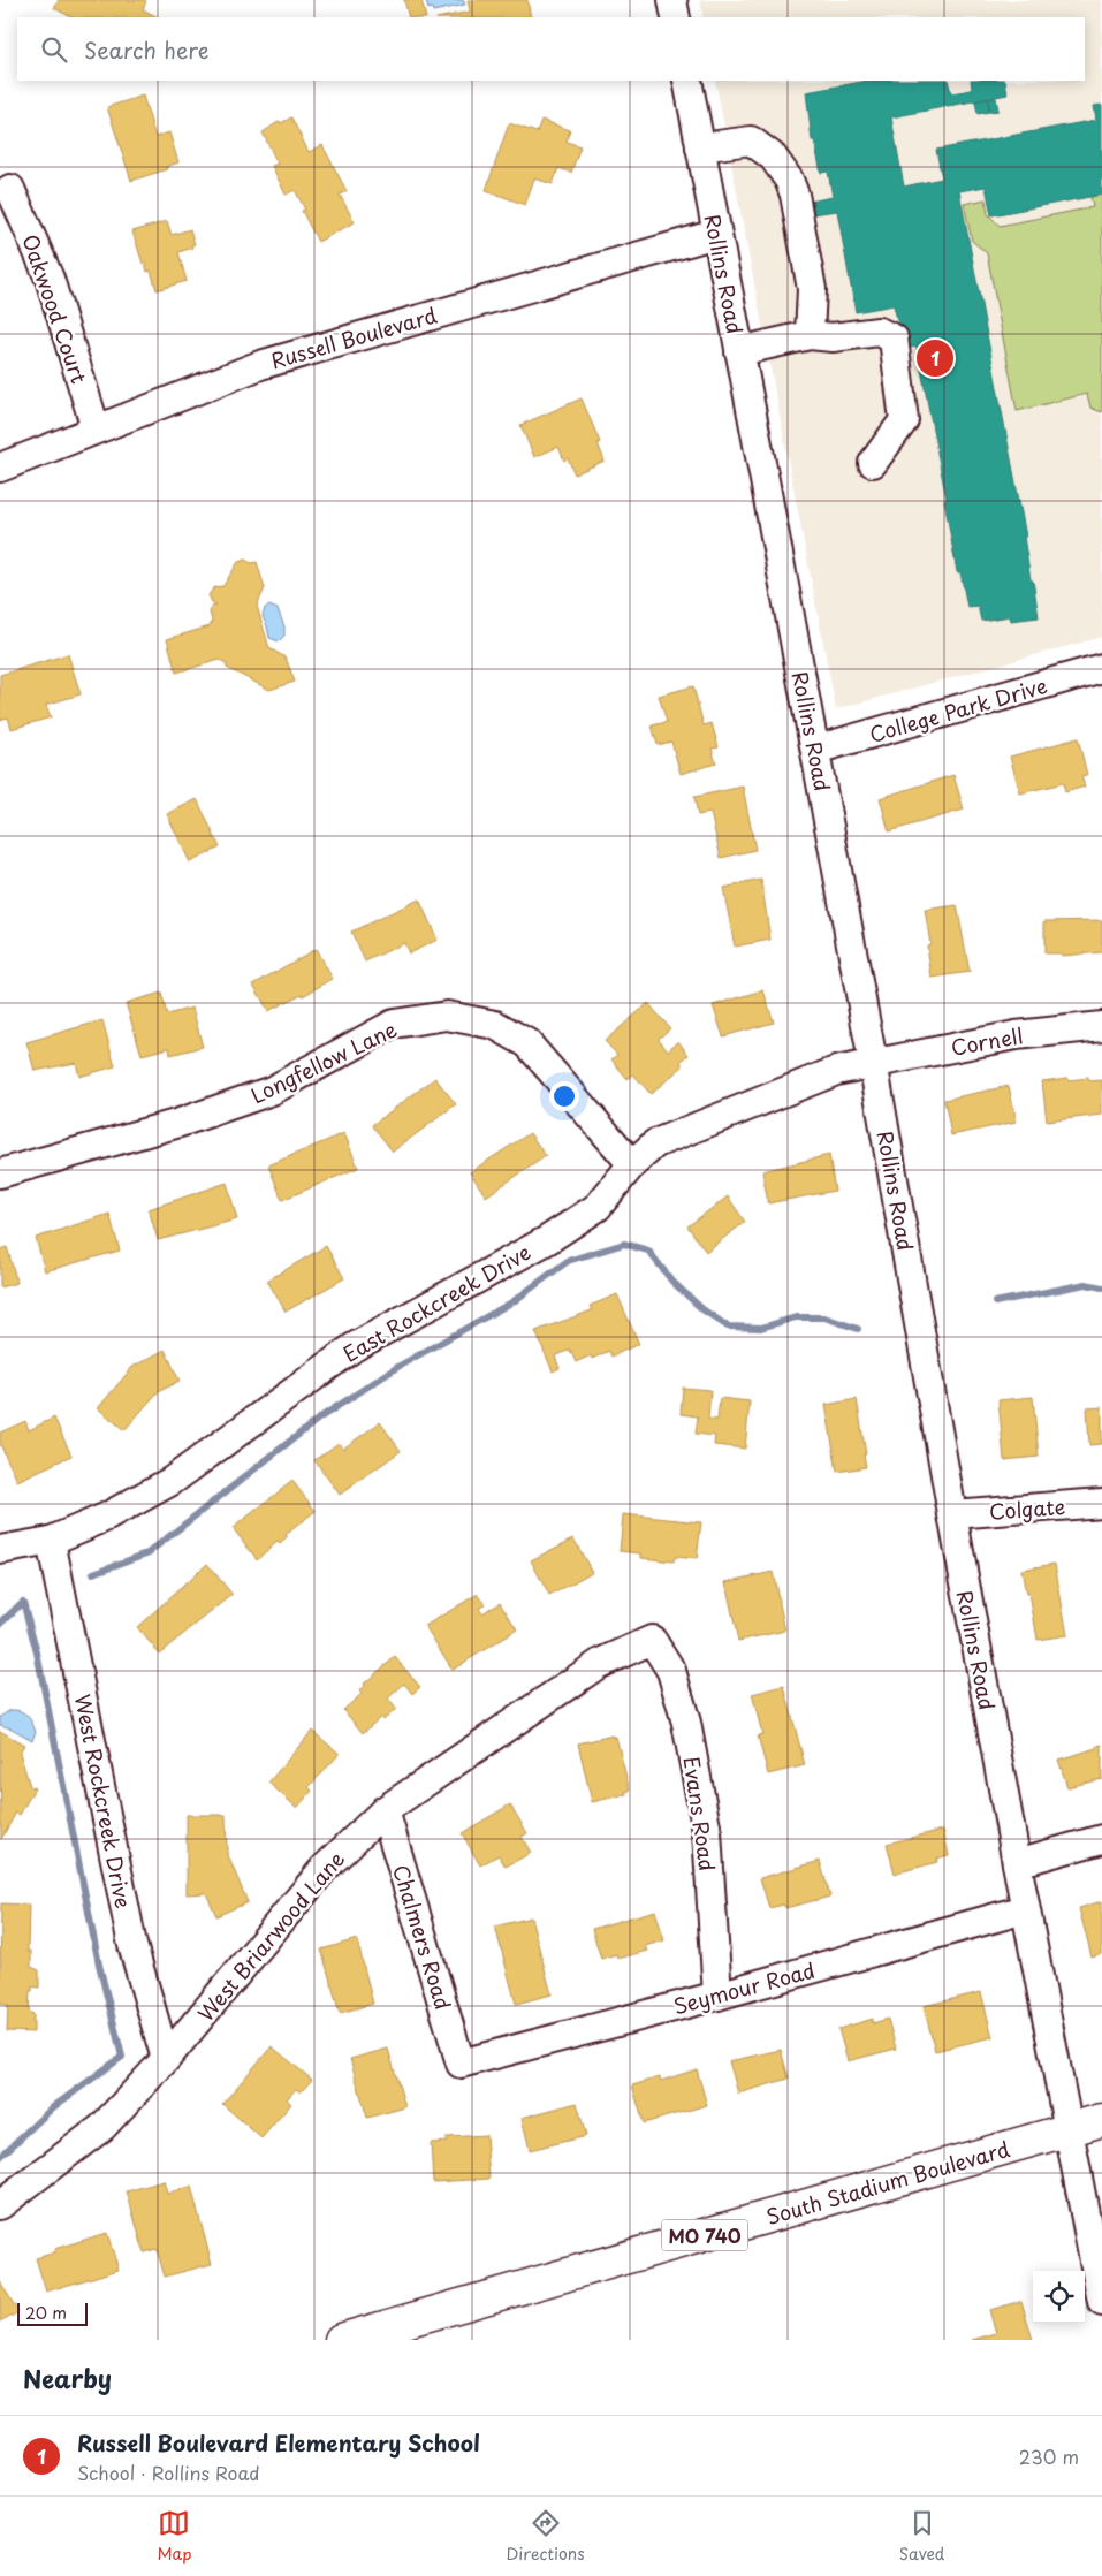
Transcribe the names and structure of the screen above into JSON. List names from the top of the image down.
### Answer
{
  "streets": {
    "main road": ["South Stadium Boulevard", "MO 740"],
    "street": [
      "Rollins Road",
      "Oakwood Court",
      "Russell Boulevard",
      "College Park Drive",
      "Cornell",
      "Longfellow Lane",
      "East Rockcreek Drive",
      "Colgate",
      "West Rockcreek Drive",
      "Evans Road",
      "West Briarwood Lane",
      "Chalmers Road",
      "Seymour Road"
    ]
  },
  "crossings": [
    ["Rollins Road", "Russell Boulevard"],
    ["Rollins Road", "College Park Drive"],
    ["Rollins Road", "Cornell"],
    ["Rollins Road", "East Rockcreek Drive"],
    ["Rollins Road", "Colgate"],
    ["Rollins Road", "Seymour Road"],
    ["Rollins Road", "South Stadium Boulevard"],
    ["Oakwood Court", "Russell Boulevard"],
    ["Cornell", "East Rockcreek Drive"],
    ["Longfellow Lane", "East Rockcreek Drive"],
    ["East Rockcreek Drive", "West Rockcreek Drive"],
    ["West Rockcreek Drive", "West Briarwood Lane"],
    ["Evans Road", "West Briarwood Lane"],
    ["Evans Road", "Seymour Road"],
    ["West Briarwood Lane", "Chalmers Road"],
    ["Chalmers Road", "Seymour Road"]
  ],
  "scale_bar": "20 m",
  "page": {
    "search": "Search here",
    "pins": "1",
    "scale": "20 m",
    "heading": "Nearby",
    "list": [
      {
        "mark": "1",
        "name": "Russell Boulevard Elementary School",
        "note": "School · Rollins Road",
        "value": "230 m"
      }
    ],
    "nav": ["Map", "Directions", "Saved"]
  }
}
